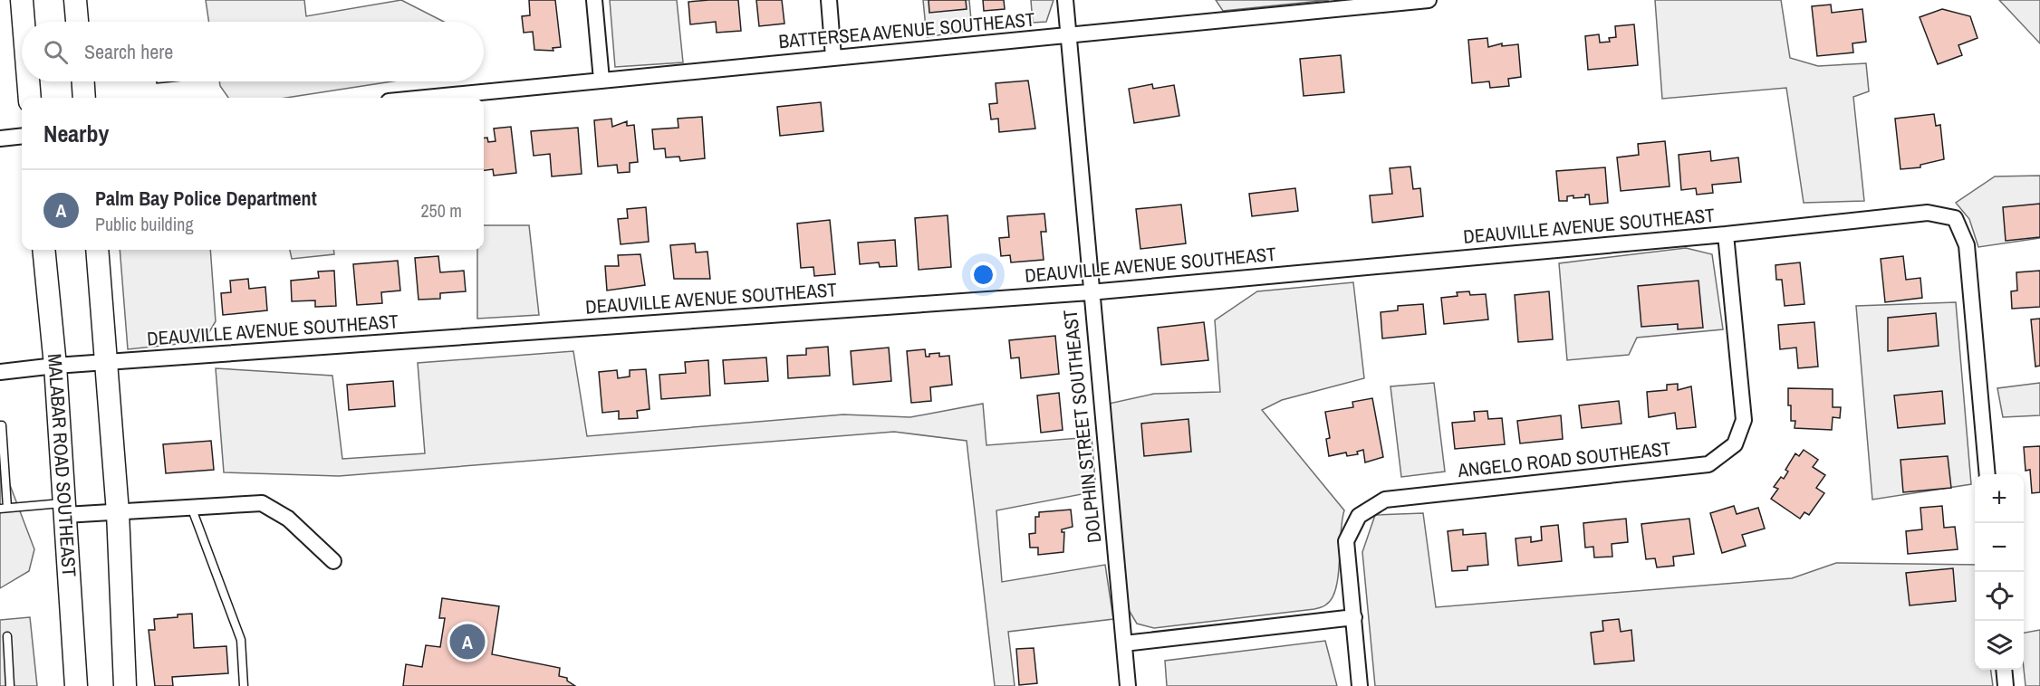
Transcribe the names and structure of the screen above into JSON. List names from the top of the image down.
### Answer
{
  "streets": {
    "main road": ["MALABAR ROAD SOUTHEAST"],
    "street": [
      "BATTERSEA AVENUE SOUTHEAST",
      "DEAUVILLE AVENUE SOUTHEAST",
      "DOLPHIN STREET SOUTHEAST",
      "ANGELO ROAD SOUTHEAST"
    ]
  },
  "crossings": [
    ["BATTERSEA AVENUE SOUTHEAST", "DOLPHIN STREET SOUTHEAST"],
    ["DEAUVILLE AVENUE SOUTHEAST", "DOLPHIN STREET SOUTHEAST"],
    ["DEAUVILLE AVENUE SOUTHEAST", "ANGELO ROAD SOUTHEAST"],
    ["DEAUVILLE AVENUE SOUTHEAST", "MALABAR ROAD SOUTHEAST"]
  ],
  "page": {
    "search": "Search here",
    "heading": "Nearby",
    "list": [
      {
        "mark": "A",
        "name": "Palm Bay Police Department",
        "note": "Public building",
        "value": "250 m"
      }
    ],
    "map_buttons": ["+", "−"],
    "pins": "A"
  }
}
